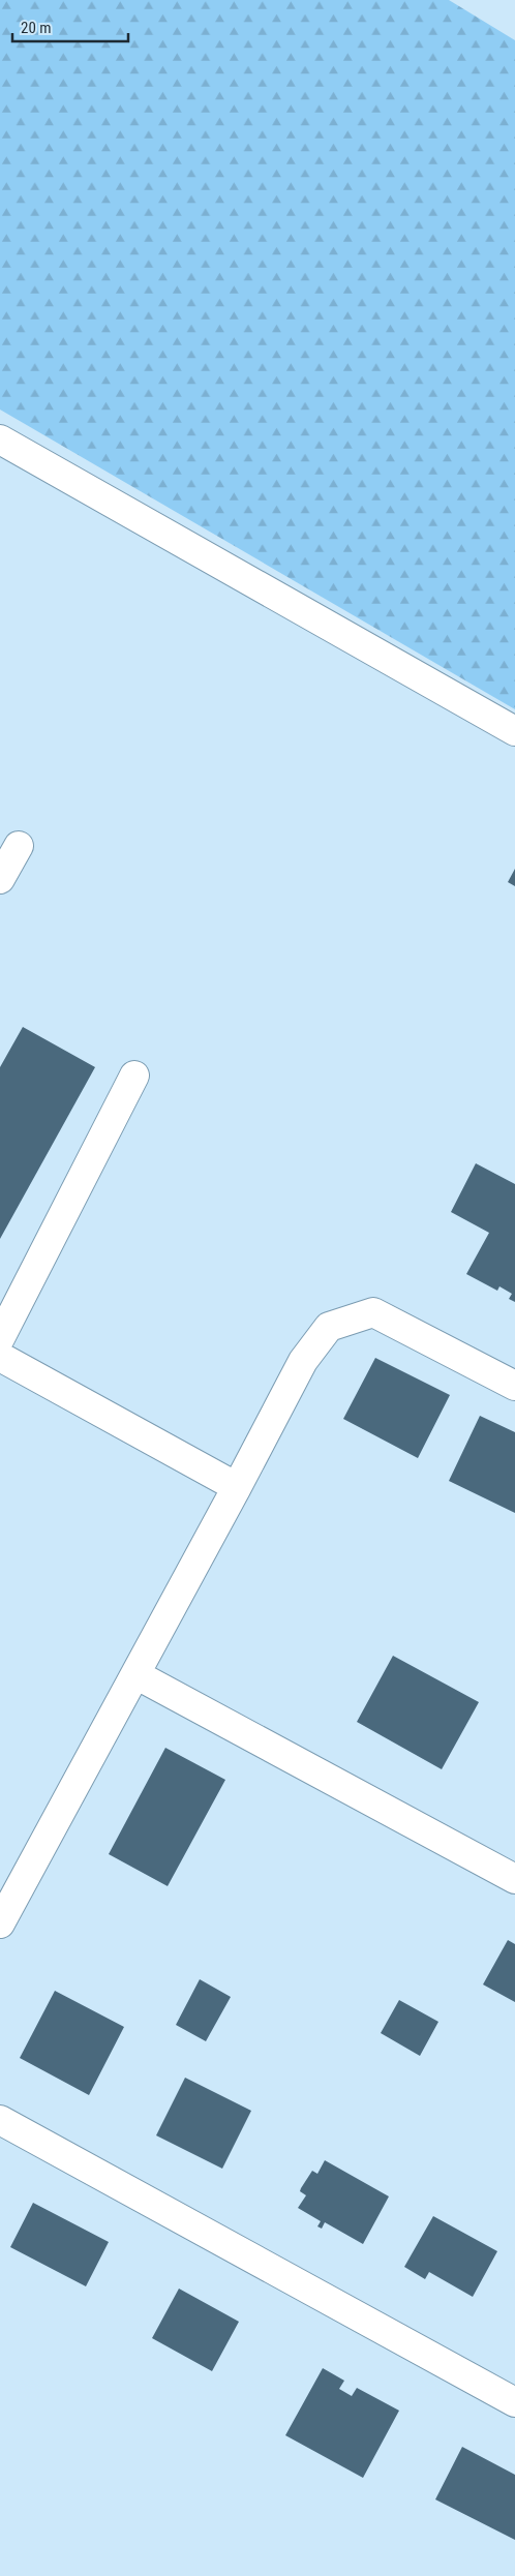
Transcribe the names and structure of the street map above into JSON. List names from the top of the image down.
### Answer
{
  "scale_bar": "20 m"
}
